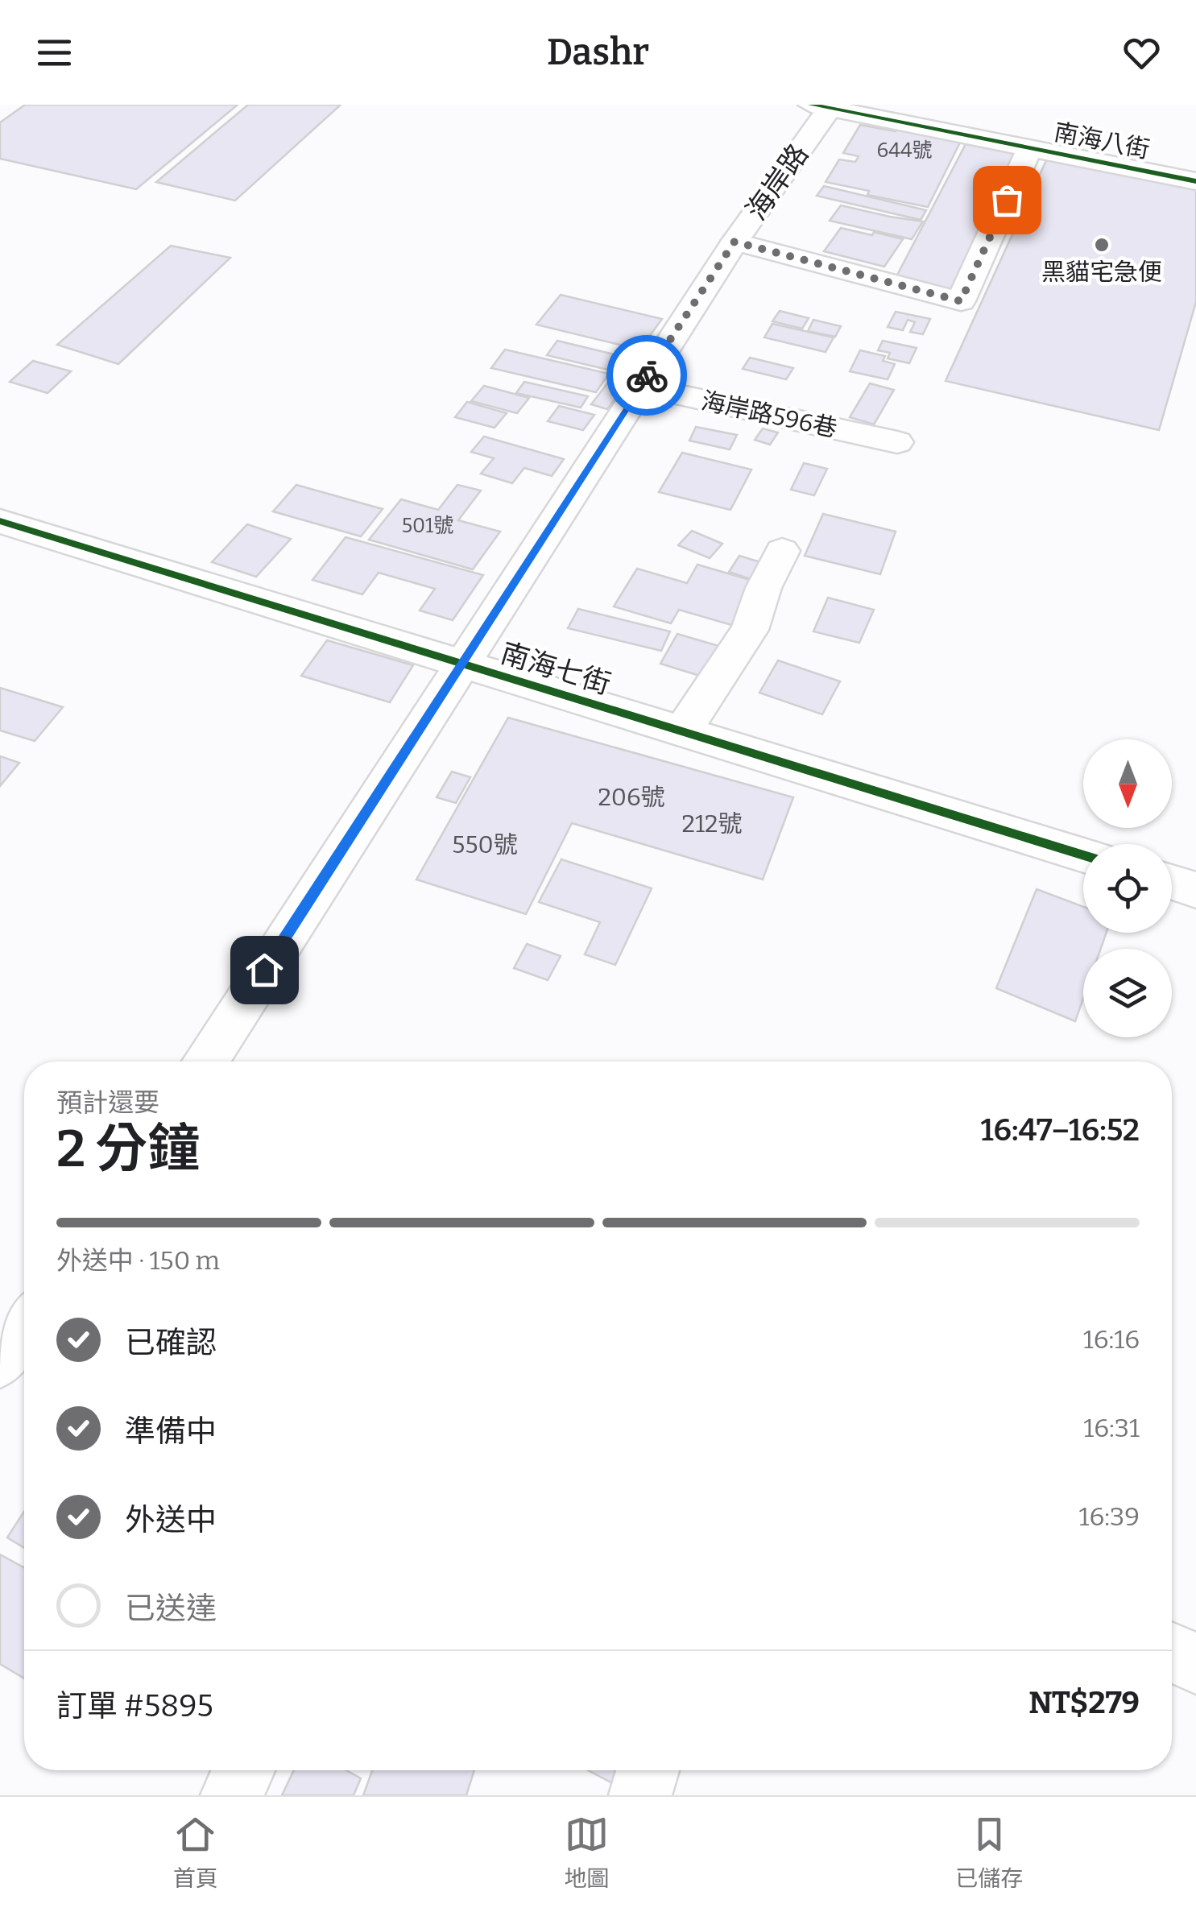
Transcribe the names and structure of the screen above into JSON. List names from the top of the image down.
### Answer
{
  "streets": {
    "street": [
      "南海八街",
      "海岸路",
      "海岸路596巷",
      "南海七街"
    ]
  },
  "crossings": [
    ["南海八街", "海岸路"],
    ["海岸路", "海岸路596巷"],
    ["海岸路", "南海七街"]
  ],
  "places": ["黑貓宅急便"],
  "house_numbers": [
    "644號",
    "501號",
    "206號",
    "212號",
    "550號"
  ],
  "north": "bottom",
  "page": {
    "header": "Dashr",
    "heading": ["2 分鐘", "預計還要", "16:47–16:52"],
    "panel": ["訂單 #5895", "NT$279"],
    "bar": "外送中 · 150 m",
    "list": [
      ["已確認", "16:16"],
      ["準備中", "16:31"],
      ["外送中", "16:39"],
      "已送達"
    ],
    "tabs": ["首頁", "地圖", "已儲存"]
  }
}
